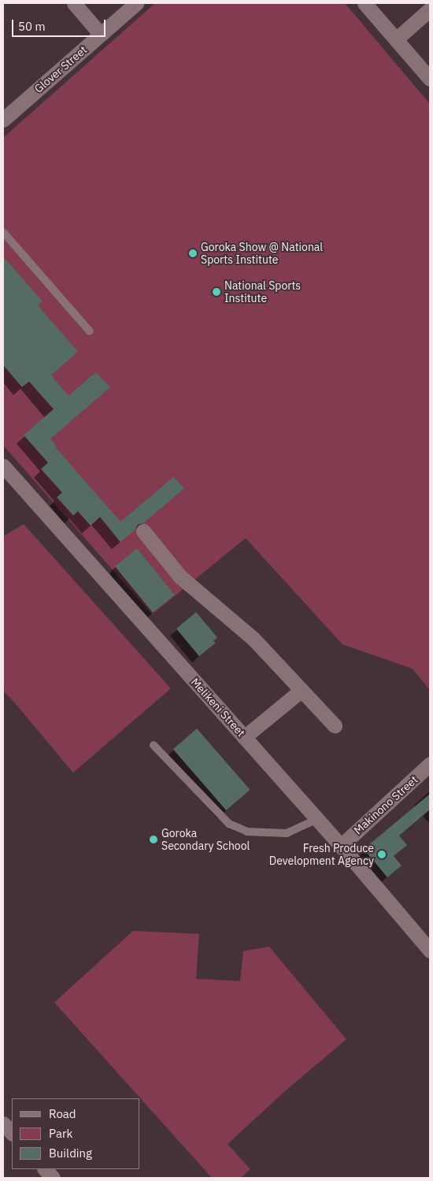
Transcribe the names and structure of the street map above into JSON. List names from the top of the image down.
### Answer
{
  "streets": {
    "street": ["Glover Street", "Melikeni Street", "Makinono Street"]
  },
  "crossings": [
    ["Melikeni Street", "Makinono Street"]
  ],
  "places": [
    "Goroka Show @ National Sports Institute",
    "National Sports Institute",
    "Goroka Secondary School",
    "Fresh Produce Development Agency"
  ],
  "legend": ["Road", "Park", "Building"],
  "scale_bar": "50 m"
}
